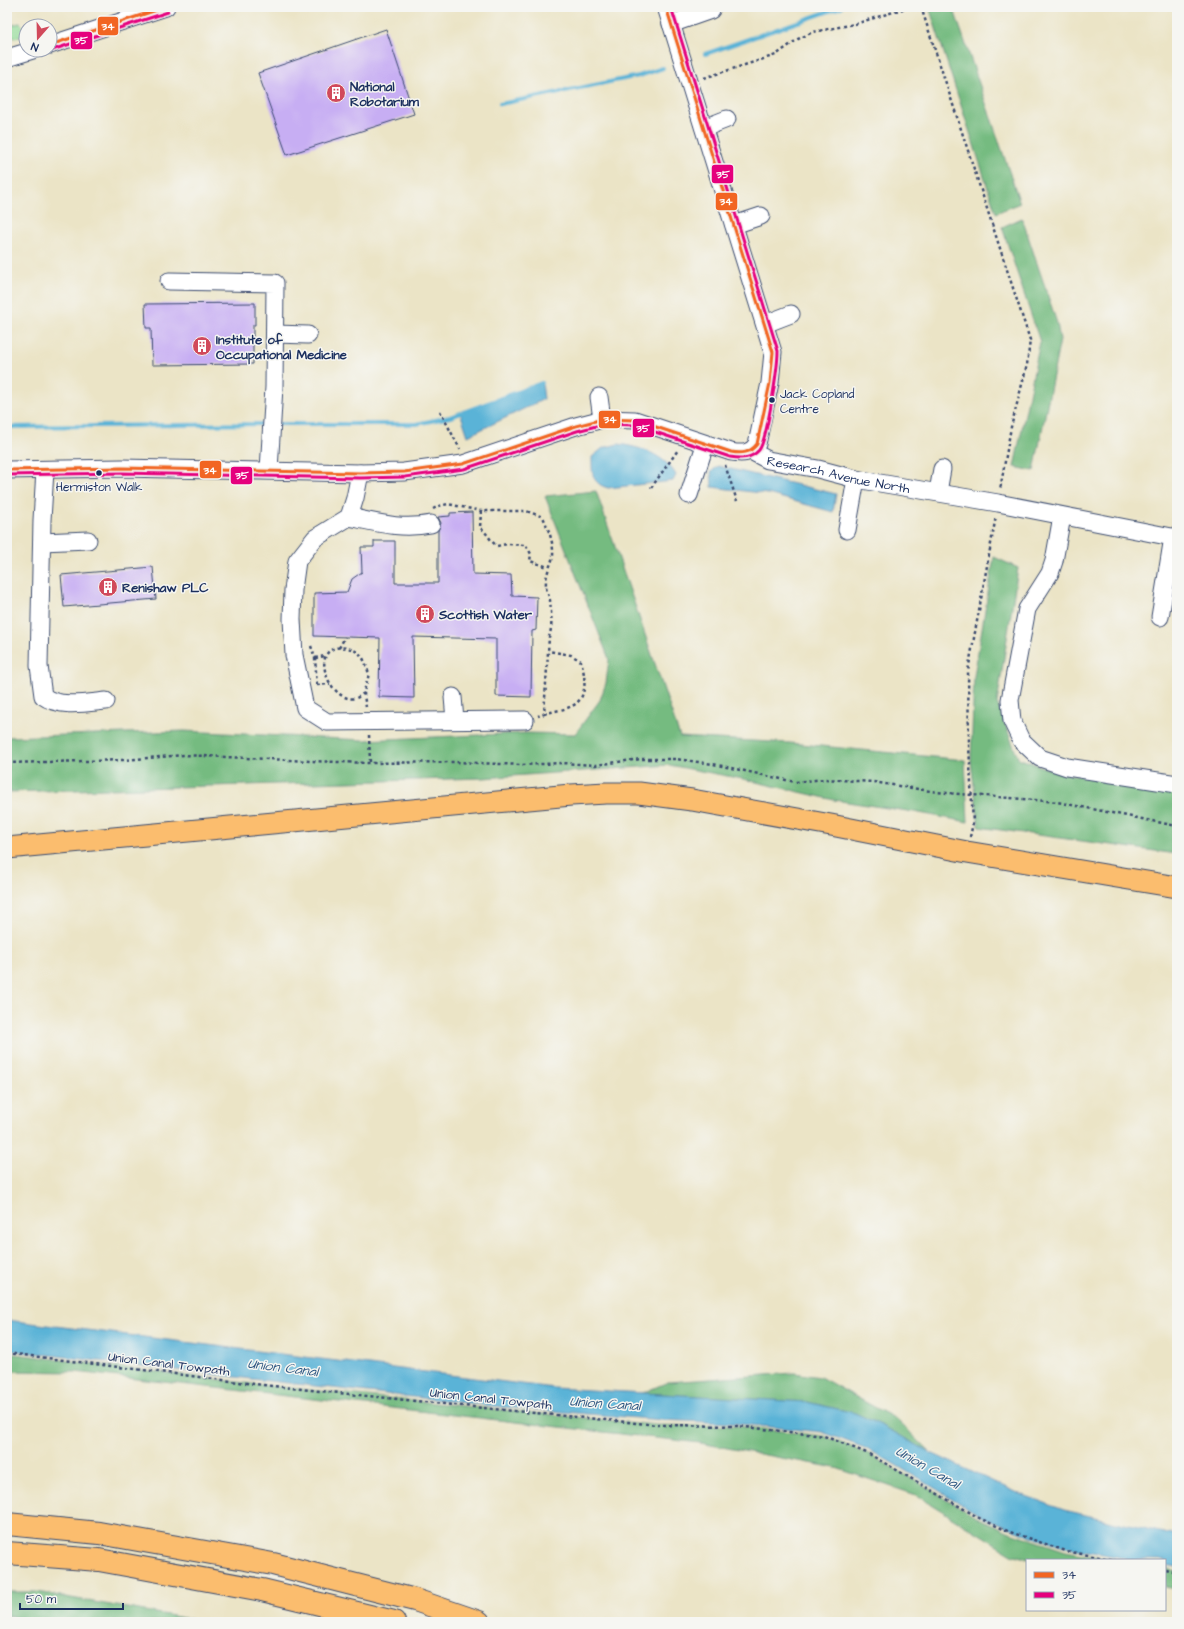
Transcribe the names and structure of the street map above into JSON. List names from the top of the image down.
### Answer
{
  "streets": {
    "street": ["Research Avenue North"],
    "path": ["Union Canal Towpath"]
  },
  "water": ["Union Canal"],
  "places": {
    "building": [
      "National Robotarium",
      "Institute of Occupational Medicine",
      "Renishaw PLC",
      "Scottish Water"
    ],
    "other": ["Jack Copland Centre", "Hermiston Walk"]
  },
  "lines": ["transit line 34", "transit line 35"],
  "legend": ["34", "35"],
  "scale_bar": "50 m",
  "north": "bottom"
}
